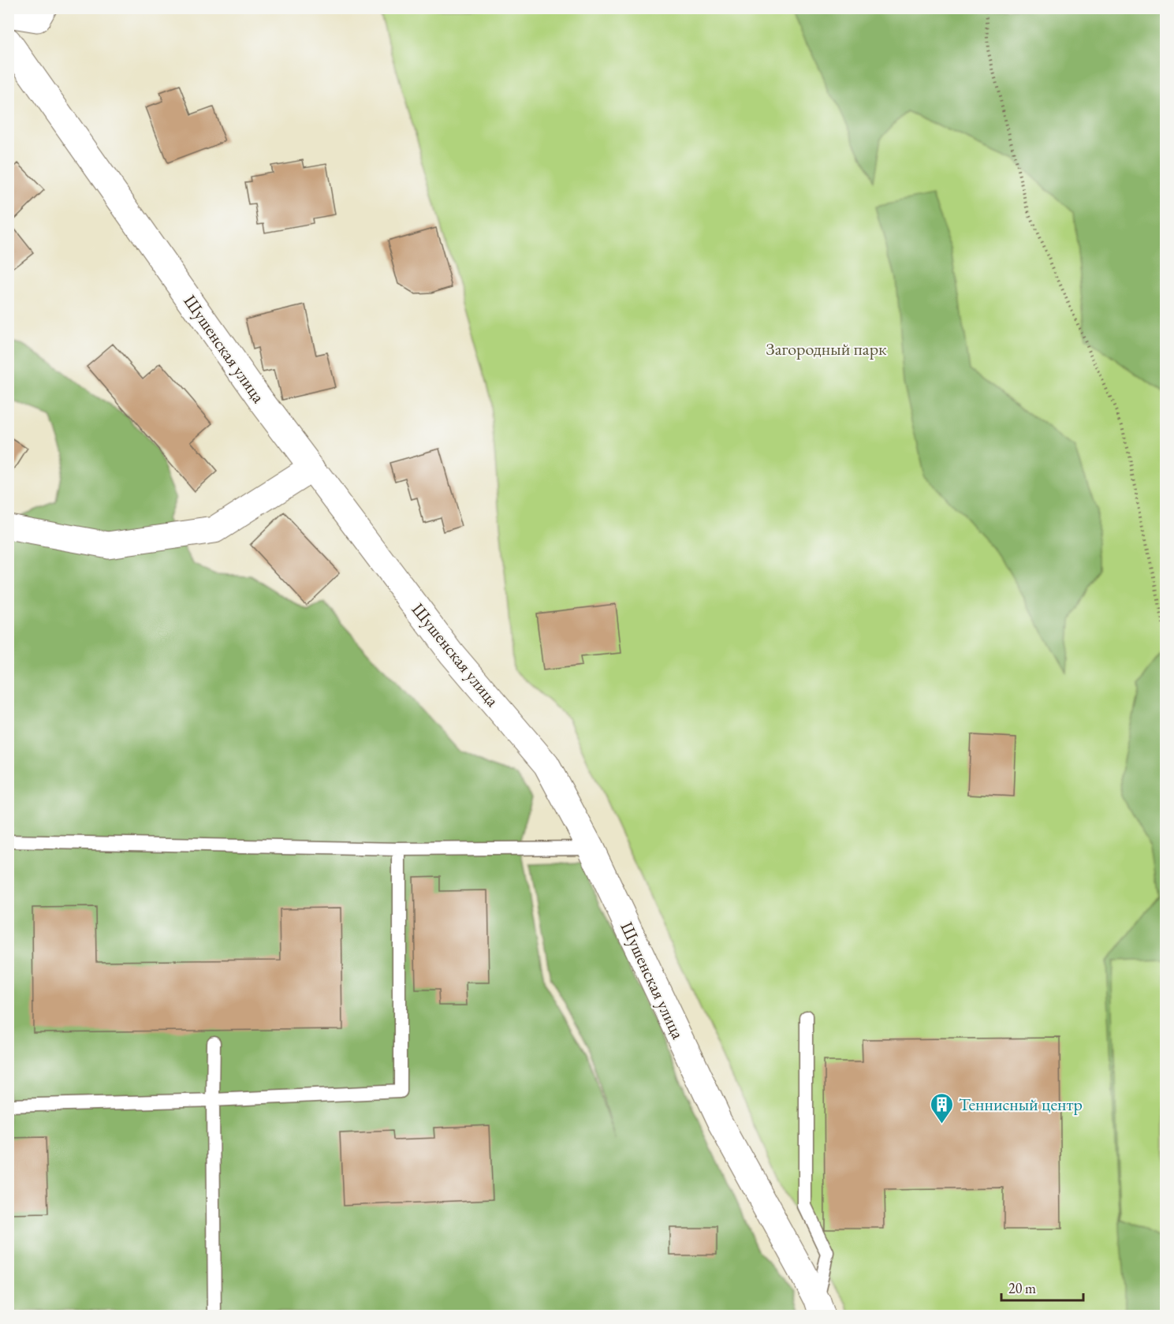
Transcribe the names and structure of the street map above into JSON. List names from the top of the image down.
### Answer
{
  "streets": {
    "street": ["Шушенская улица"]
  },
  "parks": ["Загородный парк"],
  "places": {
    "building": ["Теннисный центр"]
  },
  "scale_bar": "20 m"
}
